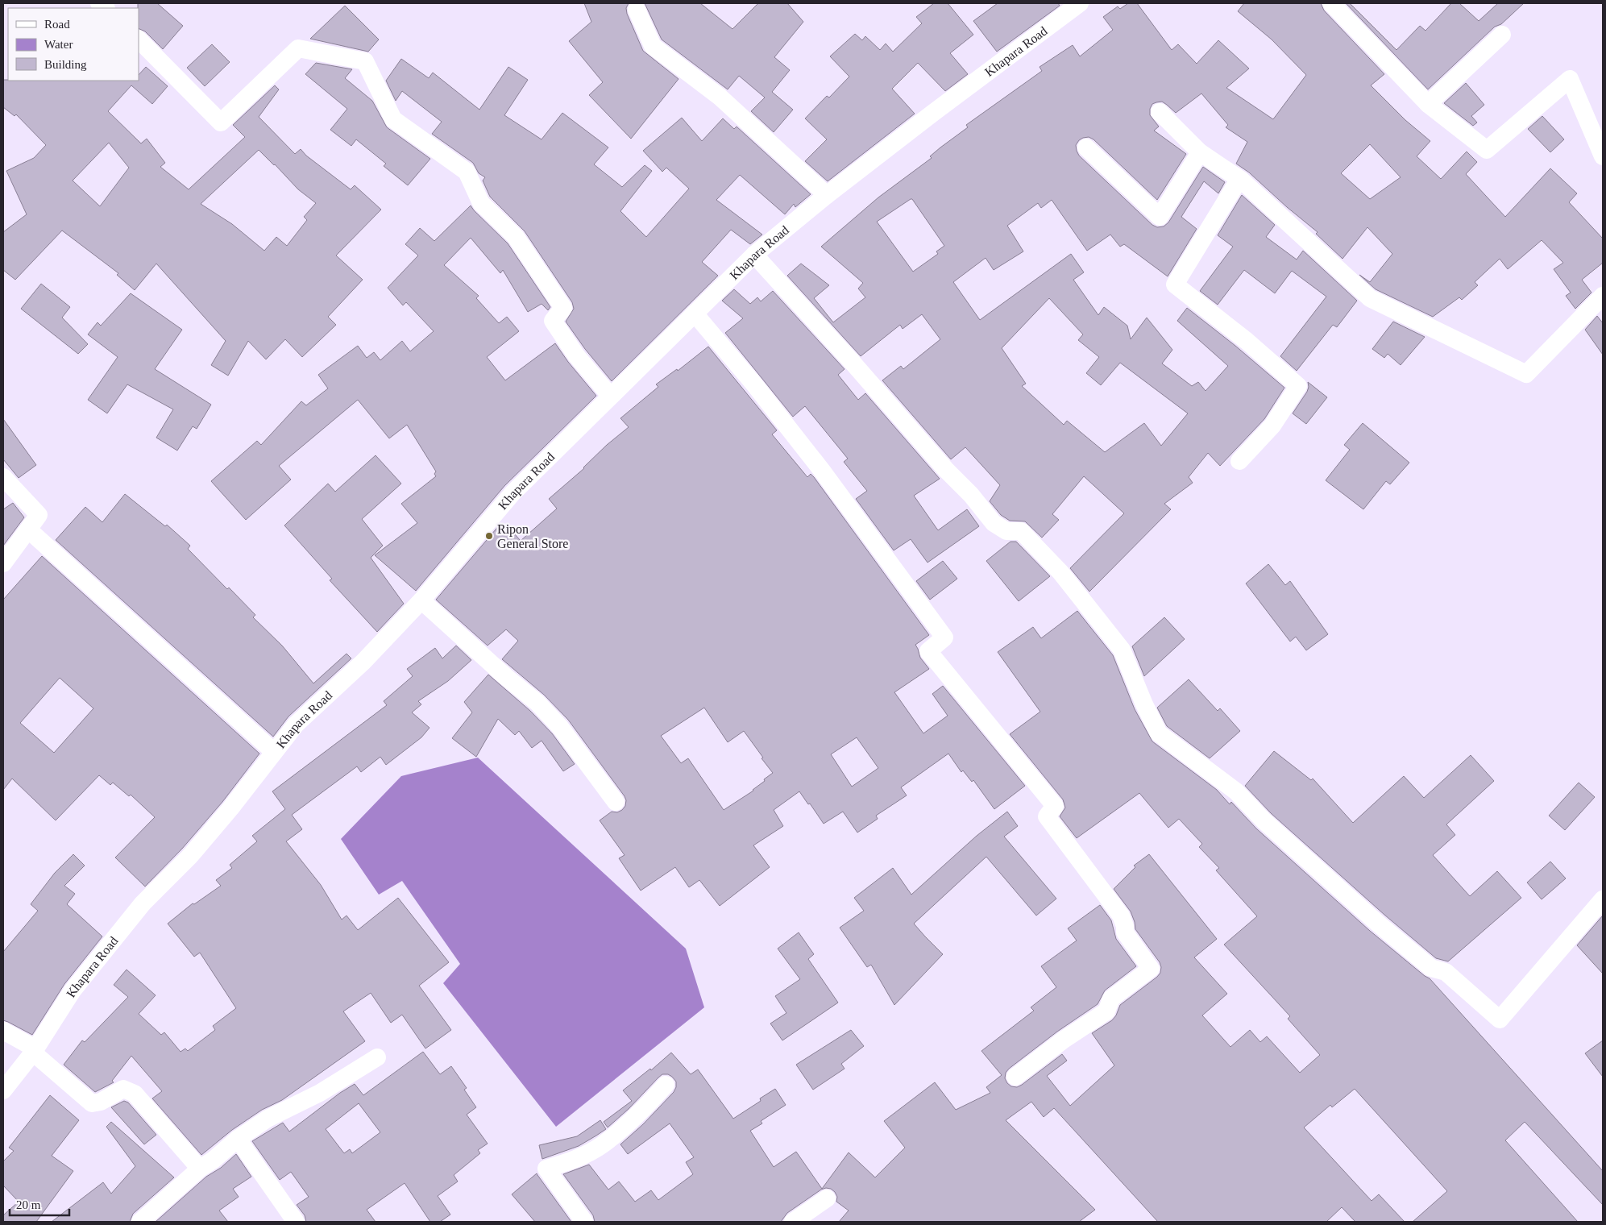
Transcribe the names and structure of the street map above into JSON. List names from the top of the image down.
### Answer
{
  "streets": {
    "street": ["Khapara Road"]
  },
  "places": ["Ripon General Store"],
  "legend": ["Road", "Water", "Building"],
  "scale_bar": "20 m"
}
